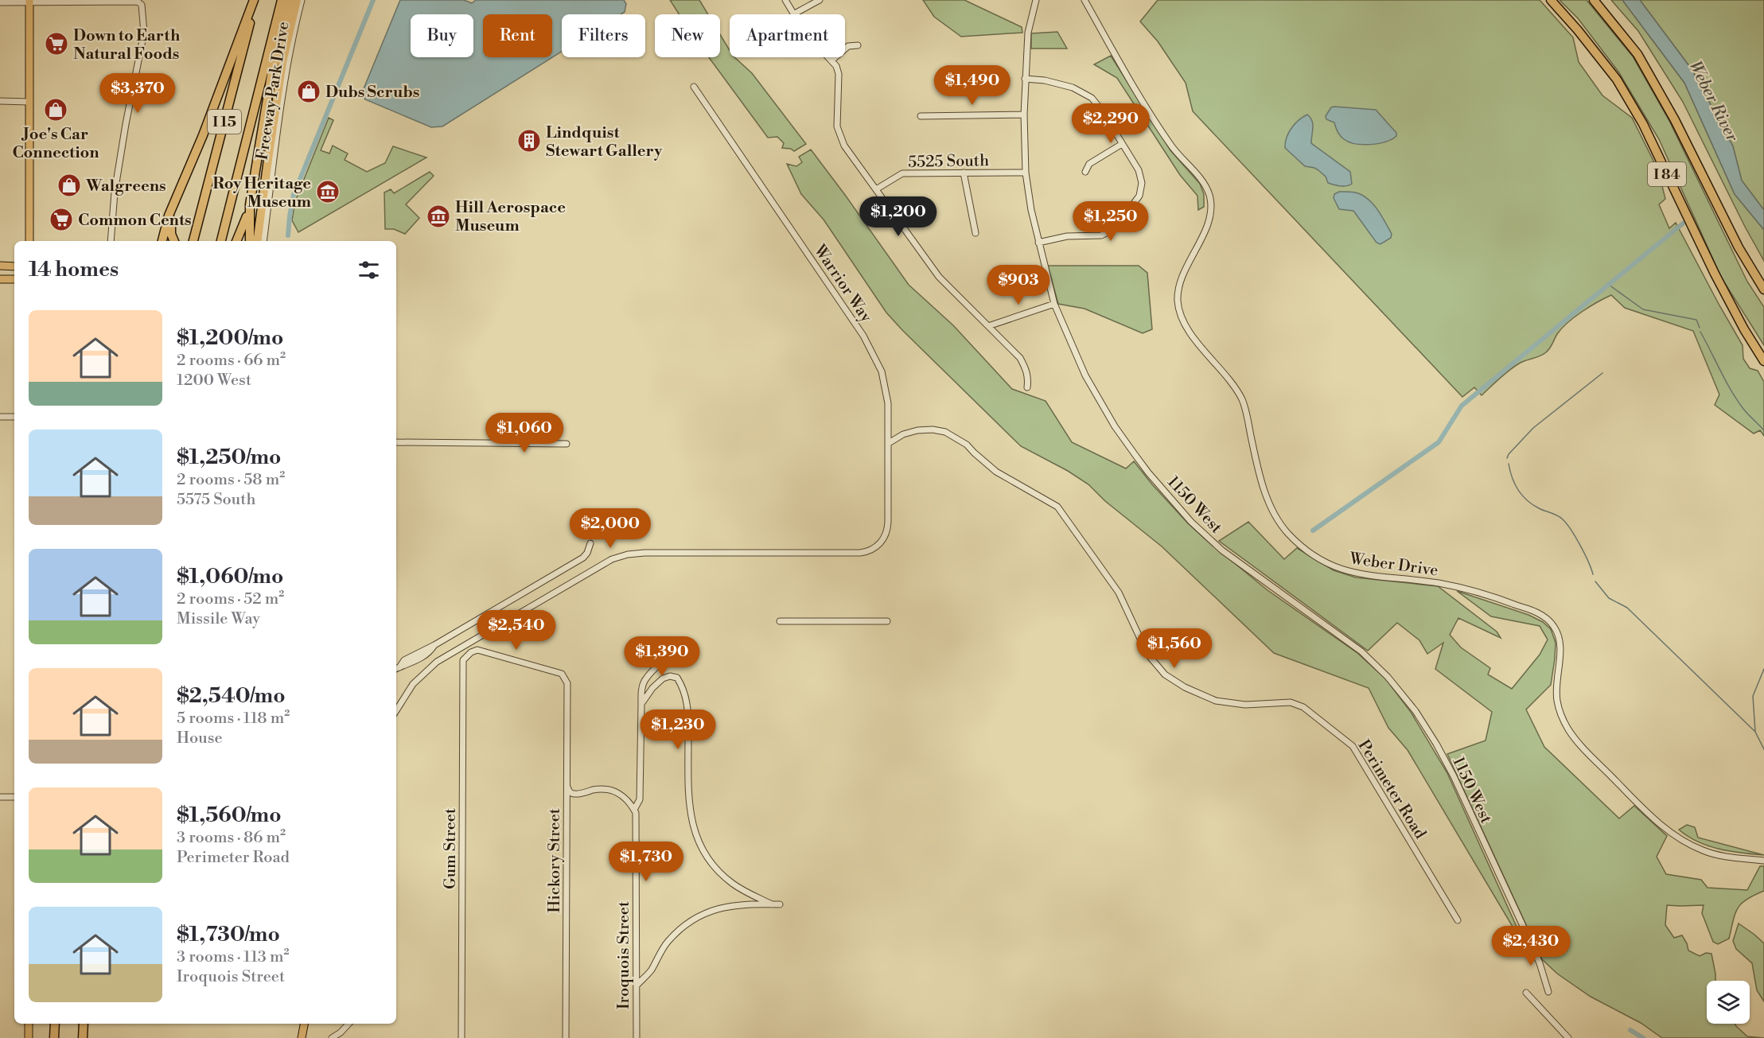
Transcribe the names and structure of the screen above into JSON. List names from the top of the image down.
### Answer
{
  "streets": {
    "highway": ["I 15", "I 84"],
    "street": [
      "Freeway Park Drive",
      "5525 South",
      "Warrior Way",
      "1150 West",
      "Weber Drive",
      "Perimeter Road",
      "Gum Street",
      "Hickory Street",
      "Iroquois Street"
    ]
  },
  "crossings": [
    ["5525 South", "1150 West"],
    ["Warrior Way", "Perimeter Road"],
    ["Gum Street", "Hickory Street"]
  ],
  "water": ["Weber River"],
  "places": {
    "supermarket": ["Down to Earth Natural Foods", "Common Cents"],
    "shop": ["Dubs Scrubs", "Joe's Car Connection", "Walgreens"],
    "building": ["Lindquist Stewart Gallery"],
    "museum": ["Roy Heritage Museum", "Hill Aerospace Museum"]
  },
  "page": {
    "chip": [
      "Buy",
      "Rent",
      "Filters",
      "New",
      "Apartment"
    ],
    "price": [
      "$1,490",
      "$3,370",
      "$2,290",
      "$1,200",
      "$1,250",
      "$903",
      "$1,060",
      "$2,000",
      "$2,540",
      "$1,560",
      "$1,390",
      "$1,230",
      "$1,730",
      "$2,430"
    ],
    "heading": "14 homes",
    "list": [
      {
        "name": "$1,200/mo",
        "note": "2 rooms · 66 m² · 1200 West"
      },
      {
        "name": "$1,250/mo",
        "note": "2 rooms · 58 m² · 5575 South"
      },
      {
        "name": "$1,060/mo",
        "note": "2 rooms · 52 m² · Missile Way"
      },
      {
        "name": "$2,540/mo",
        "note": "5 rooms · 118 m² · House"
      },
      {
        "name": "$1,560/mo",
        "note": "3 rooms · 86 m² · Perimeter Road"
      },
      {
        "name": "$1,730/mo",
        "note": "3 rooms · 113 m² · Iroquois Street"
      }
    ]
  }
}
